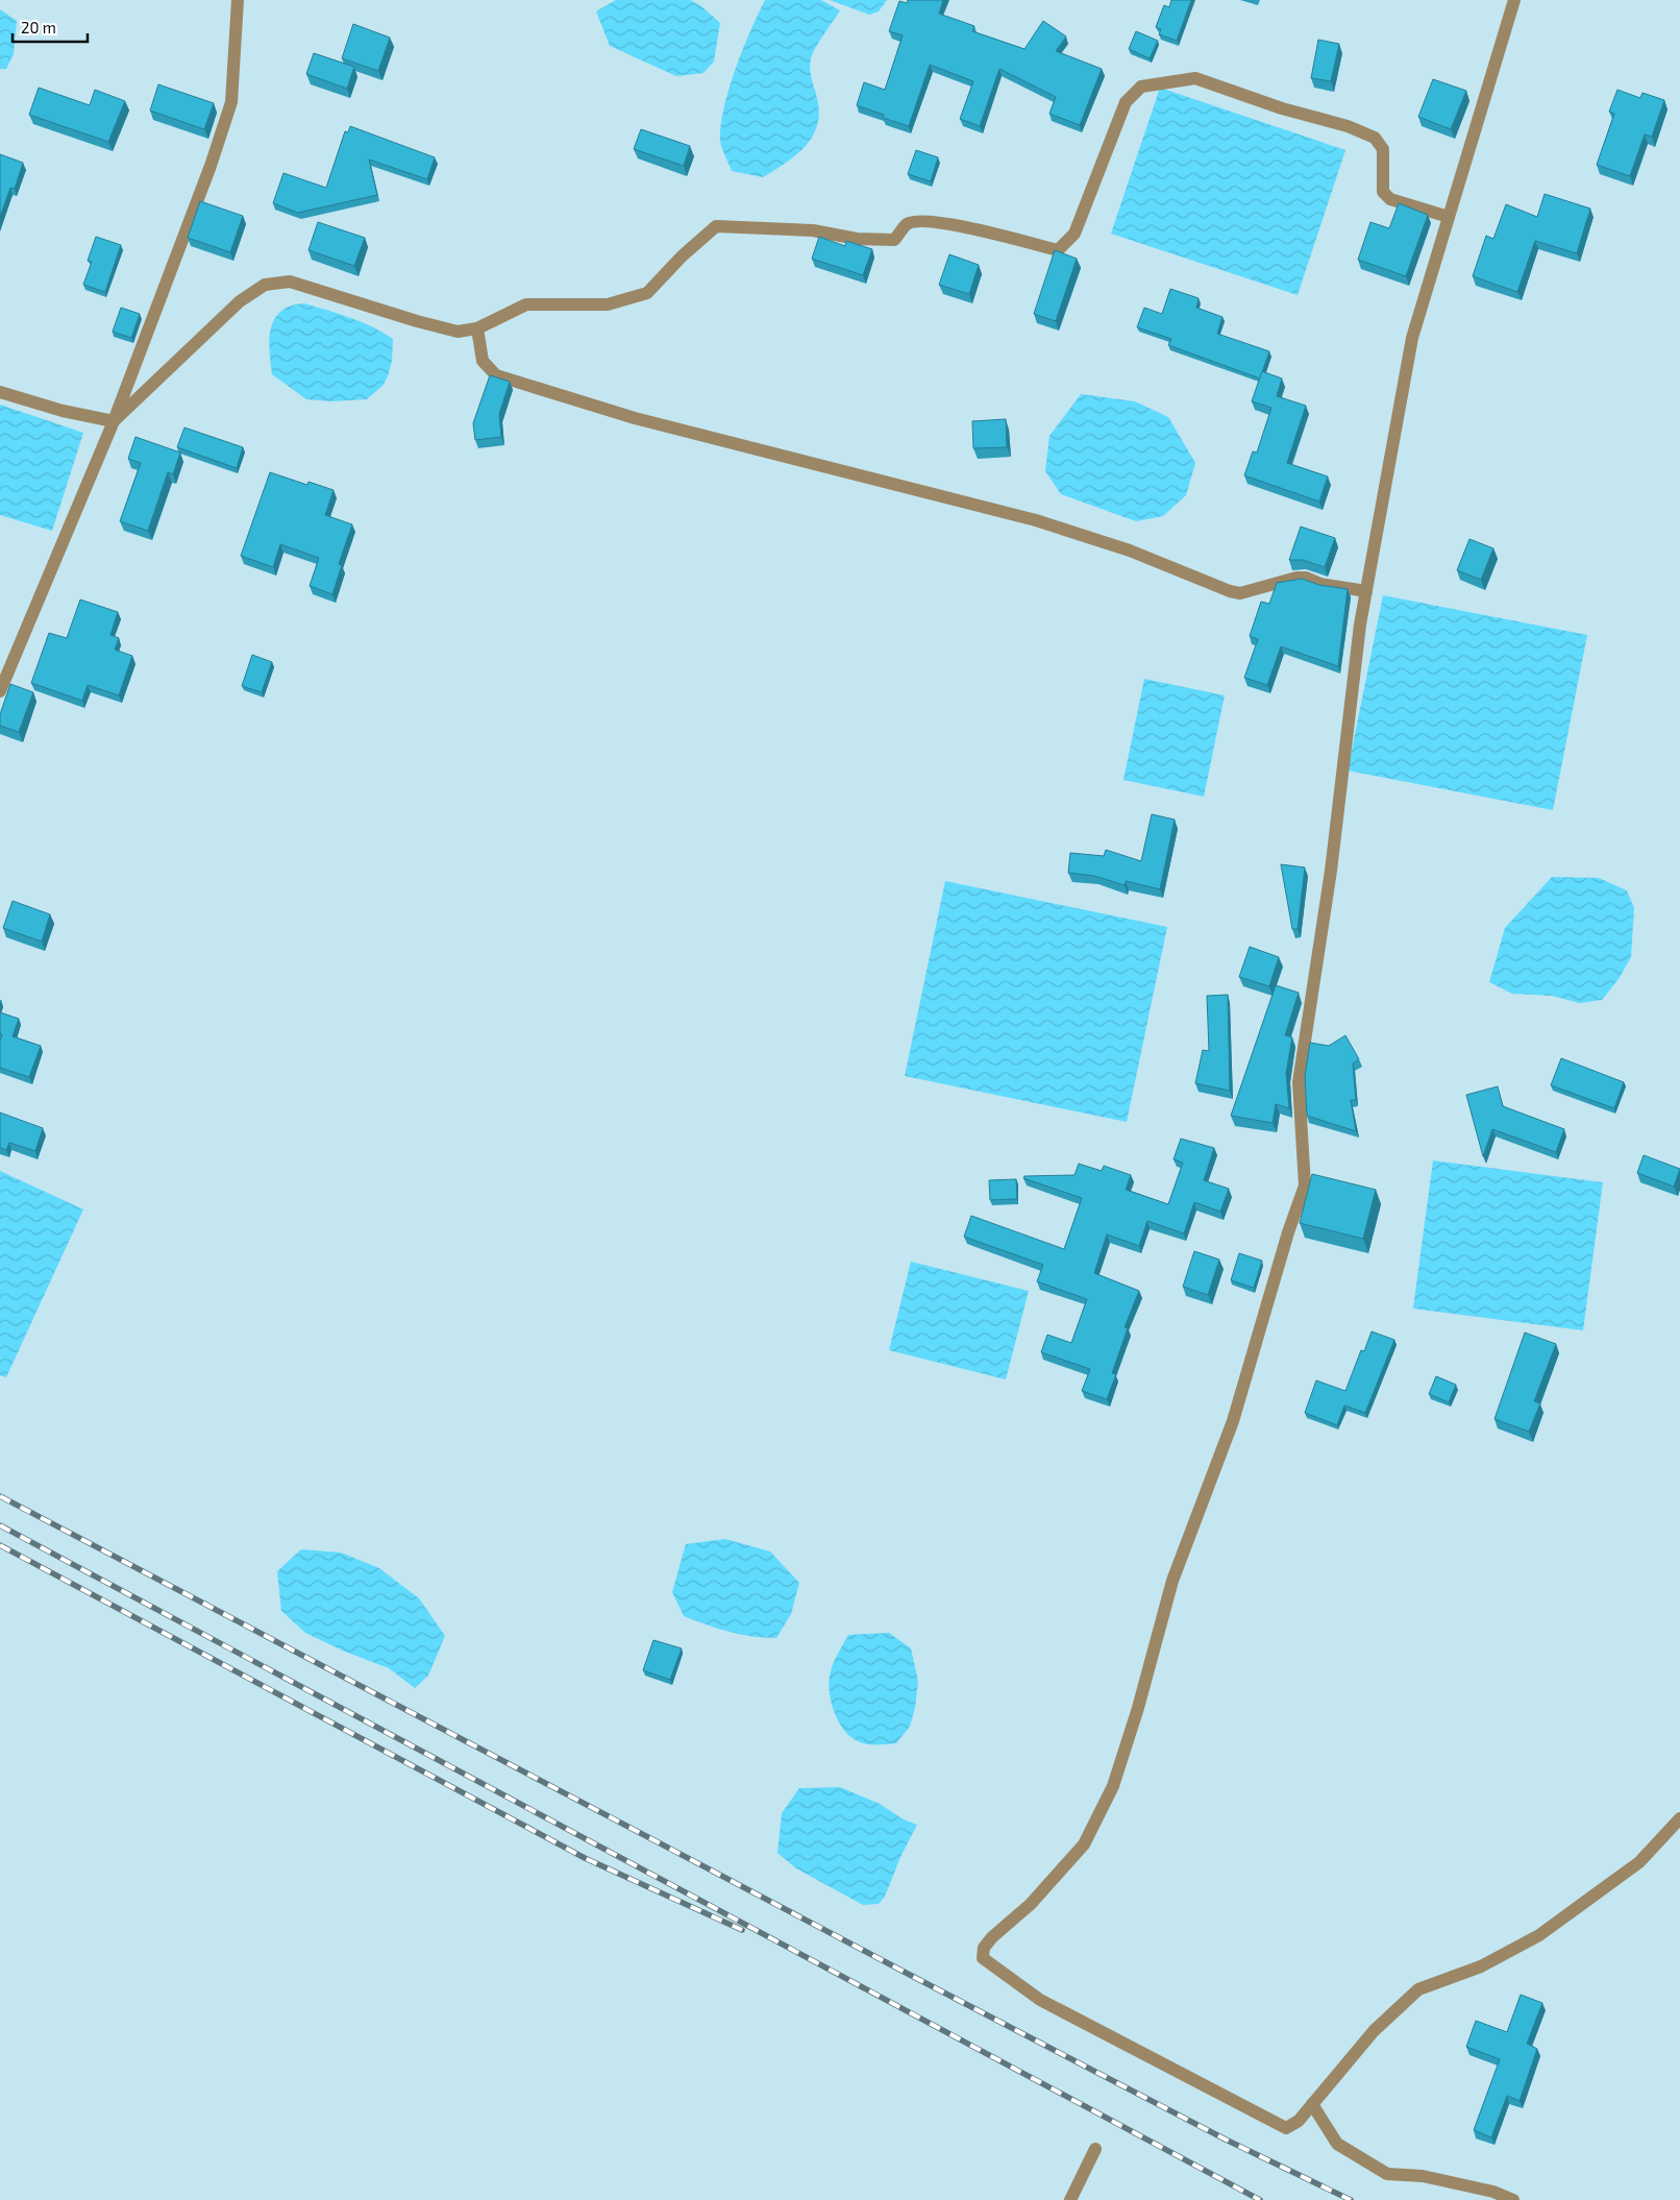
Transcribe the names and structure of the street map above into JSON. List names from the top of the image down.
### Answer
{
  "scale_bar": "20 m"
}
